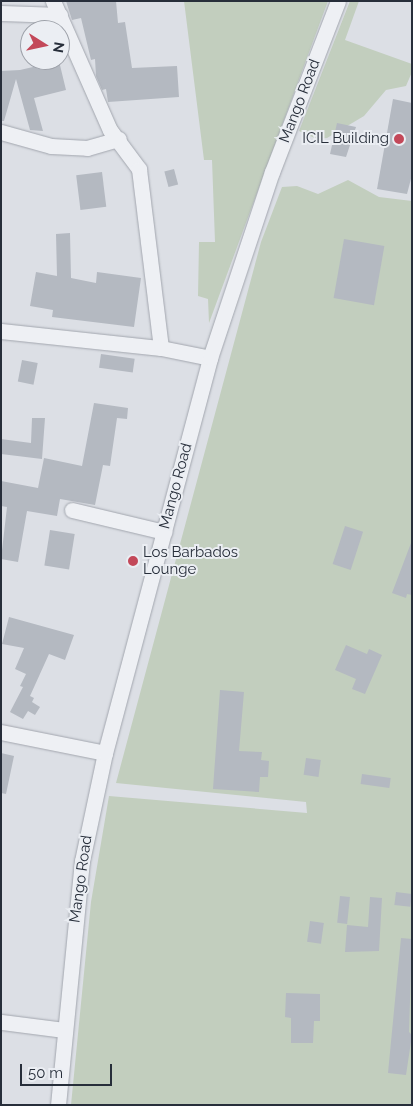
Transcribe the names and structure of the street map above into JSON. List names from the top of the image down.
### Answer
{
  "streets": {
    "street": ["Mango Road"]
  },
  "places": ["ICIL Building", "Los Barbados Lounge"],
  "scale_bar": "50 m",
  "north": "right"
}
